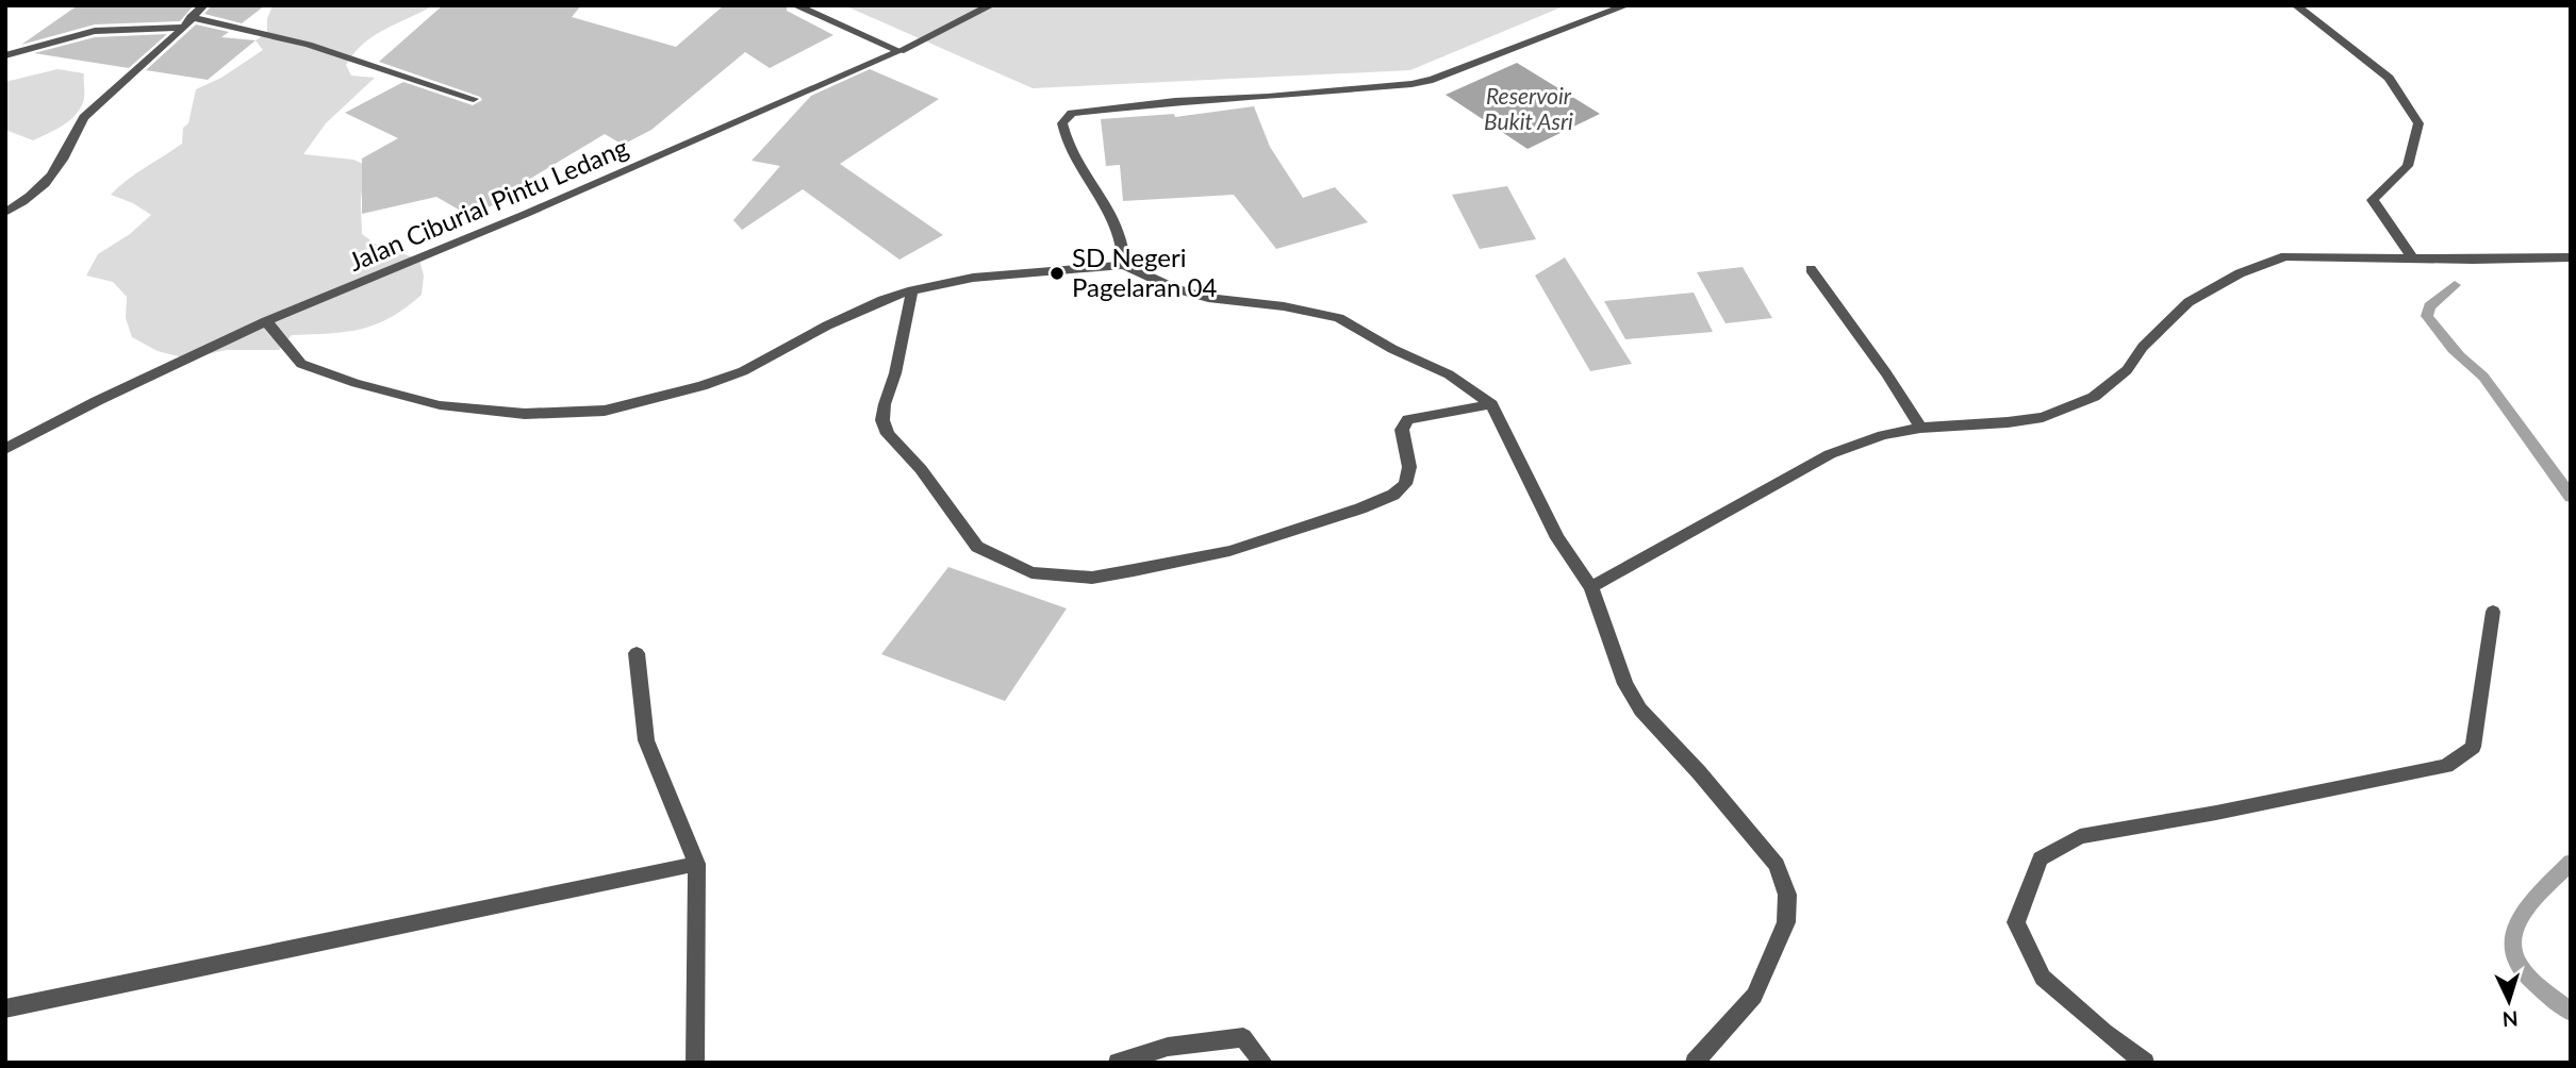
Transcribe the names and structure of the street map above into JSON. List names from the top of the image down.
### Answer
{
  "streets": {
    "street": ["Jalan Ciburial Pintu Ledang"]
  },
  "water": ["Reservoir Bukit Asri"],
  "places": ["SD Negeri Pagelaran 04"],
  "north": "bottom"
}
